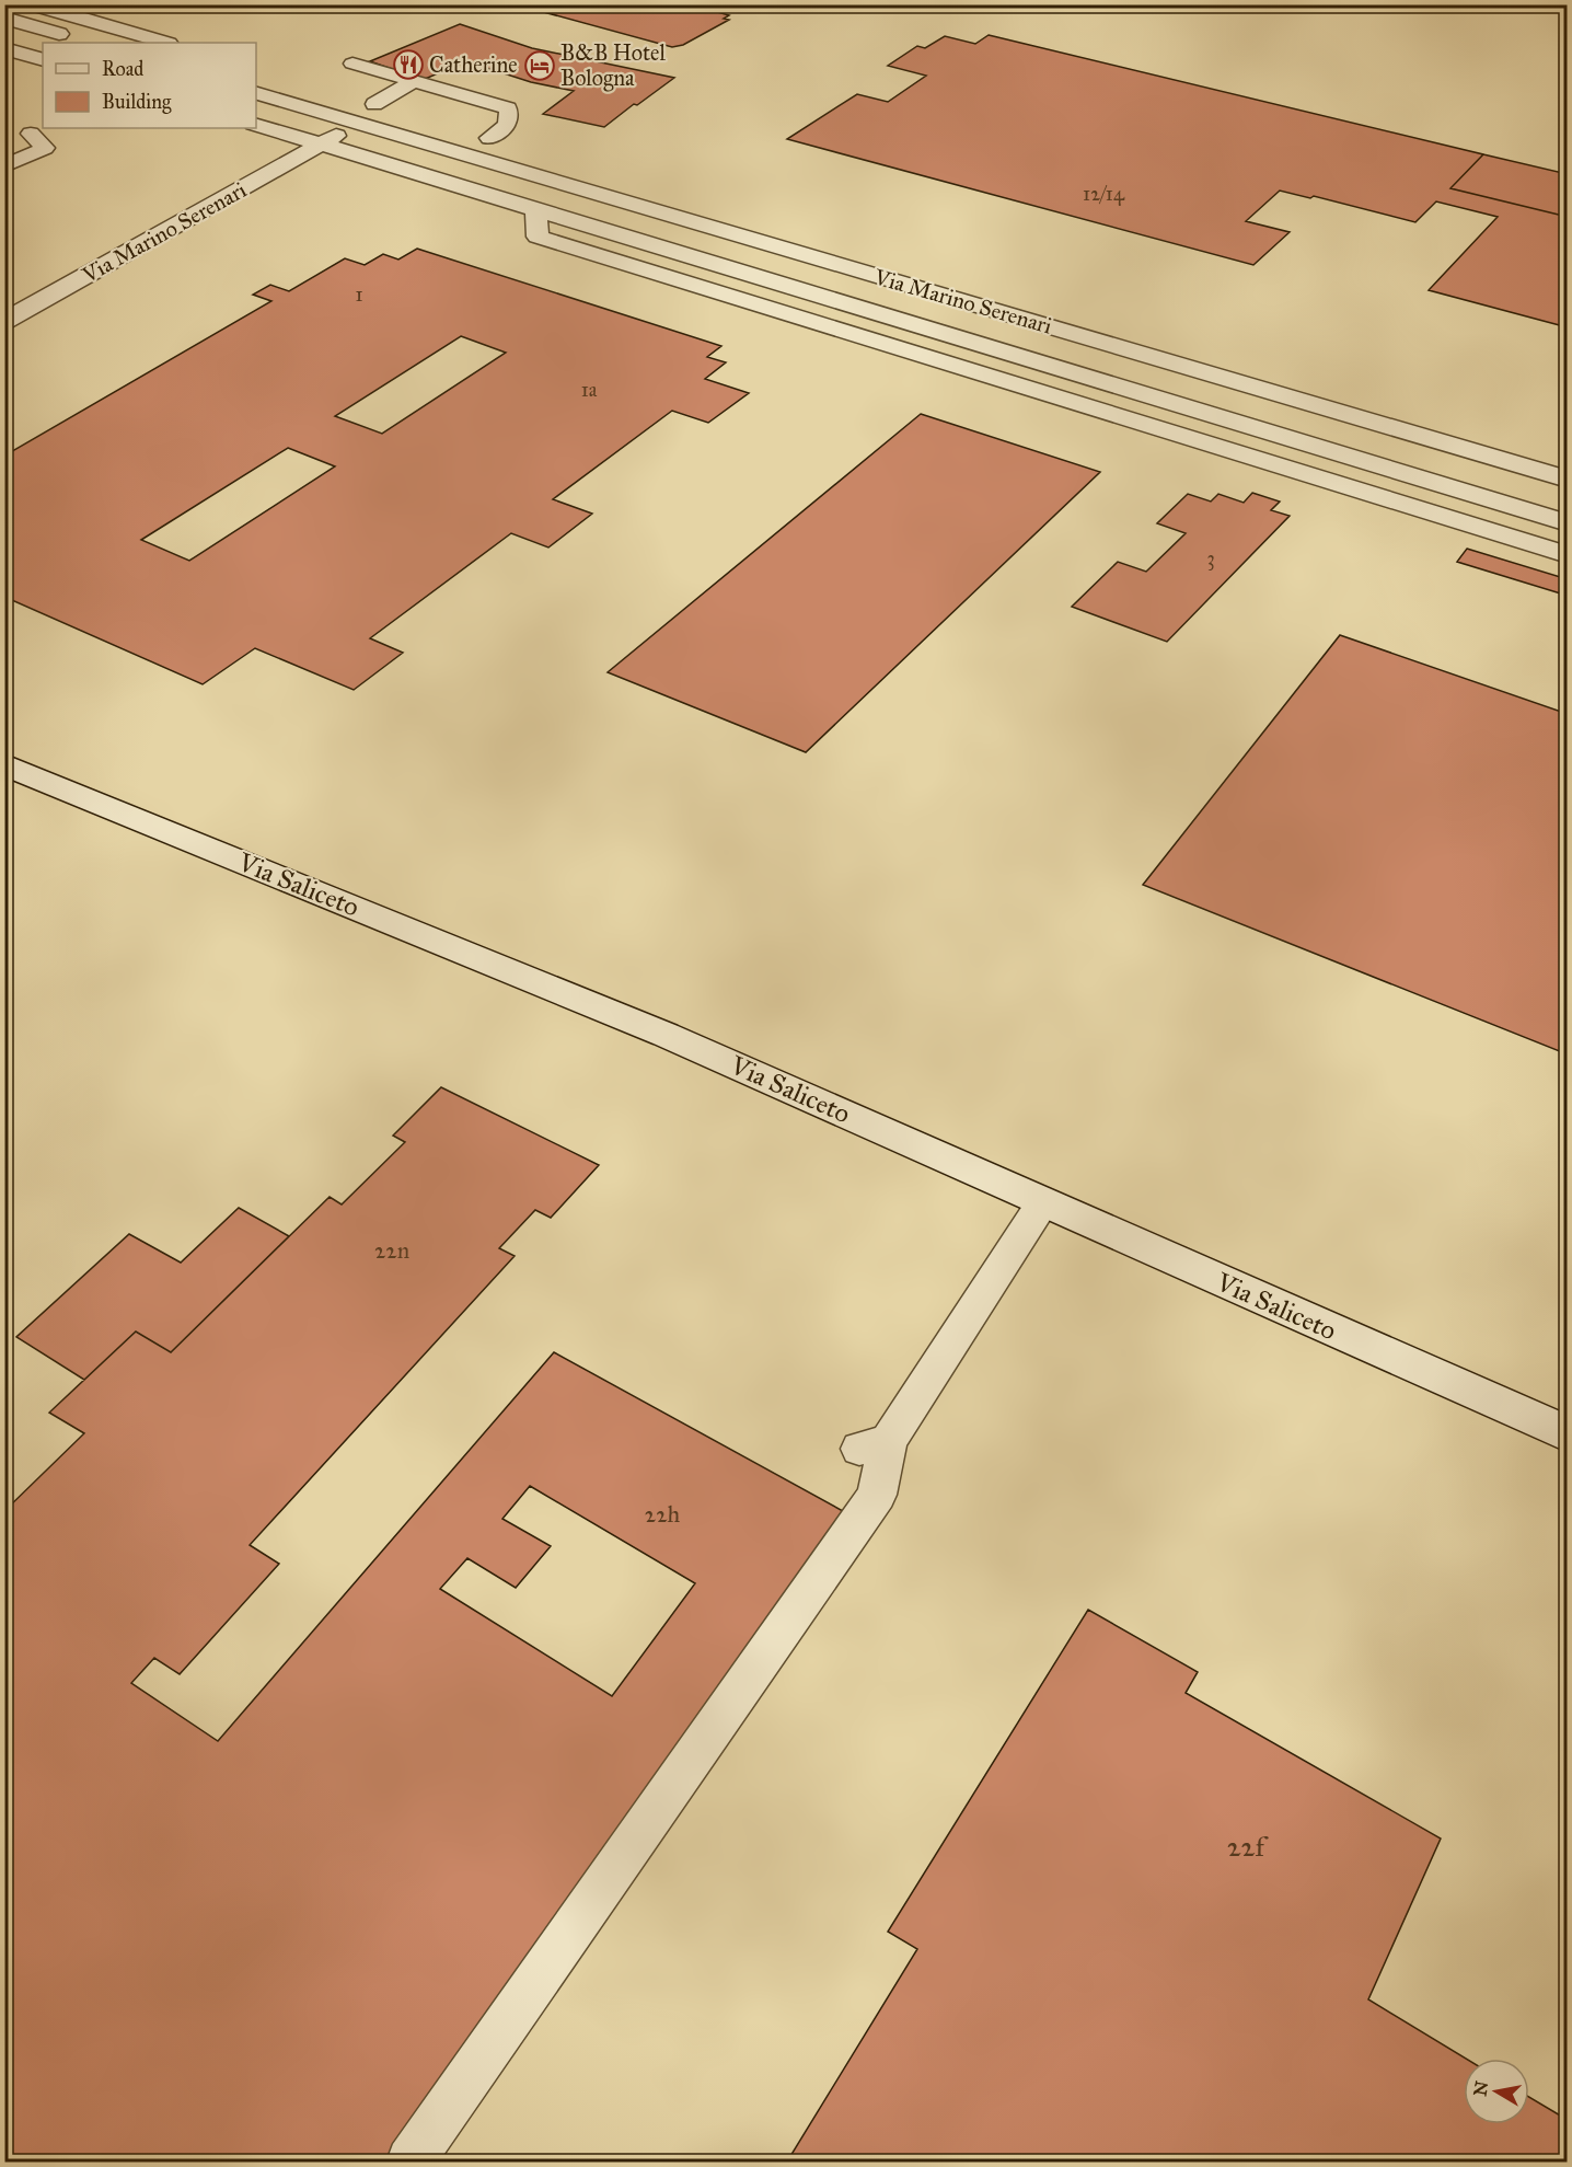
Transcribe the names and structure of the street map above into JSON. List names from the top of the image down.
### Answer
{
  "streets": {
    "street": ["Via Marino Serenari", "Via Saliceto"]
  },
  "places": {
    "restaurant": ["Catherine"],
    "hotel": ["B&B Hotel Bologna"]
  },
  "house_numbers": [
    "12/14",
    "1",
    "1a",
    "3",
    "22n",
    "22h",
    "22f"
  ],
  "legend": ["Road", "Building"],
  "north": "left"
}
